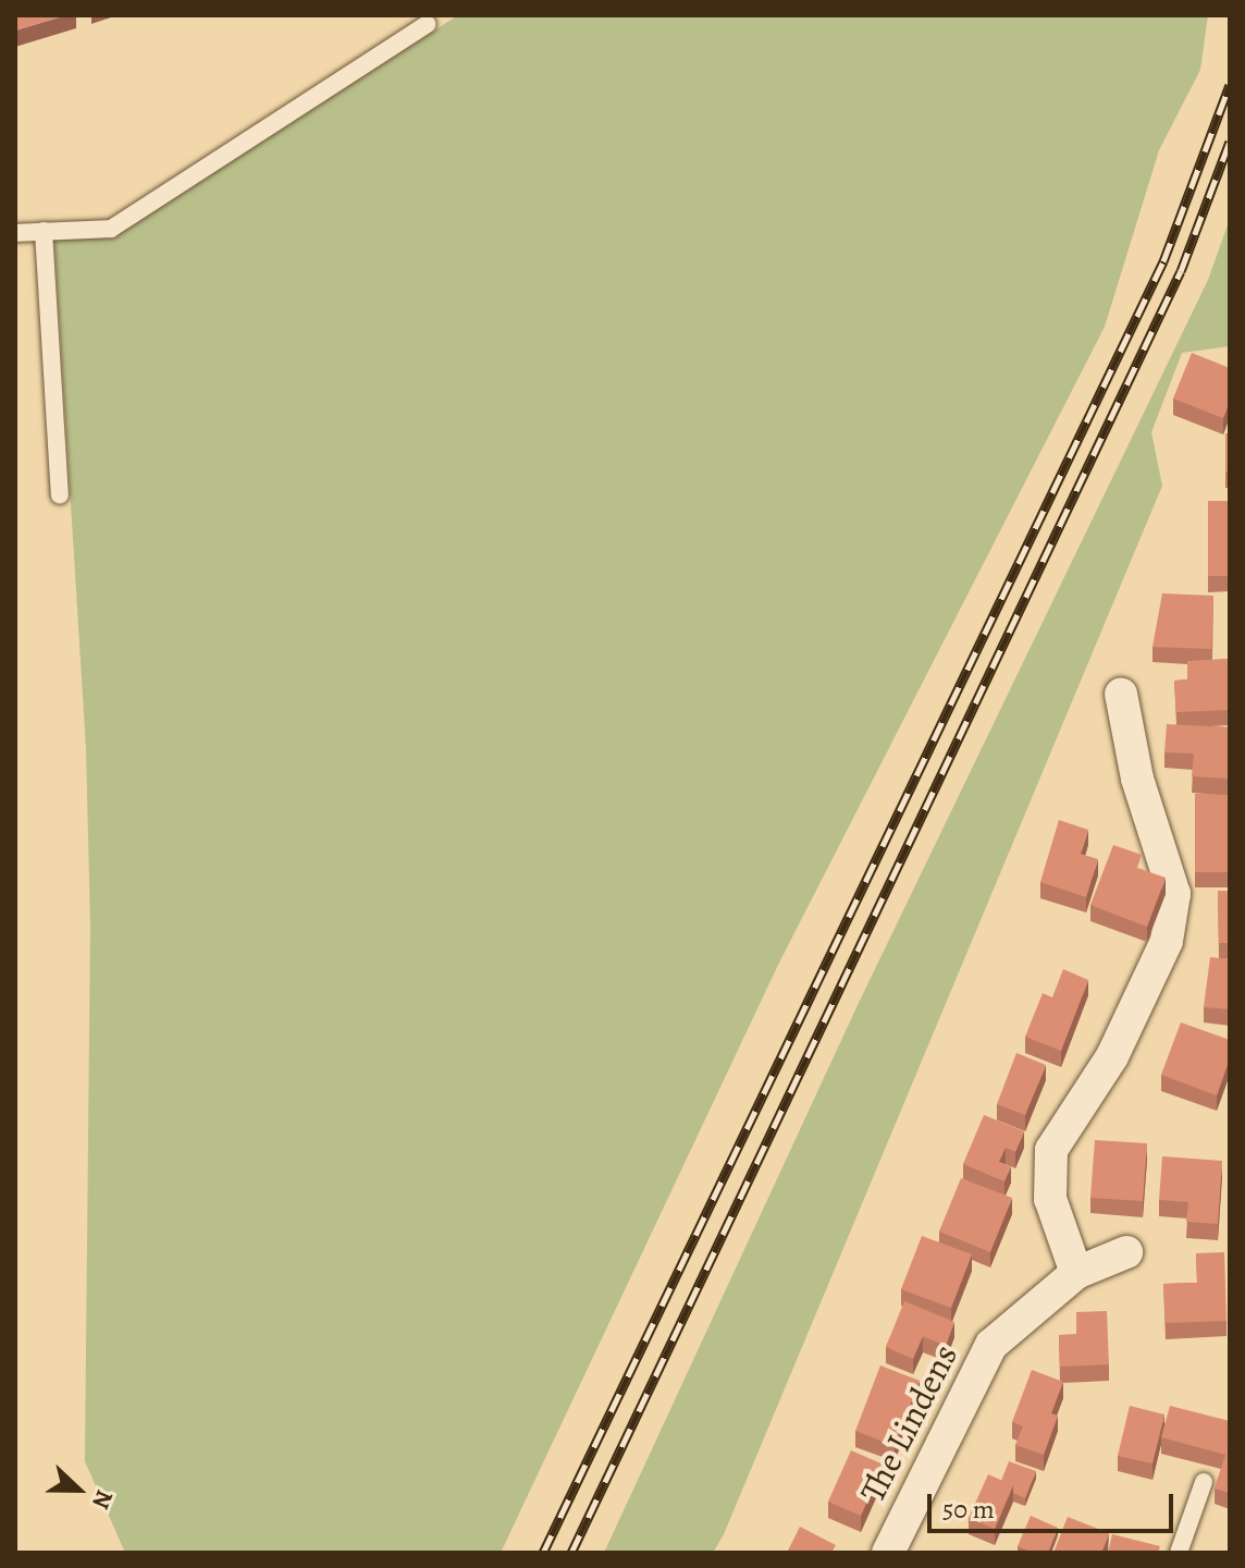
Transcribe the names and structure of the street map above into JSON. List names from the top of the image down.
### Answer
{
  "streets": {
    "street": ["The Lindens"]
  },
  "scale_bar": "50 m",
  "north": "right"
}
